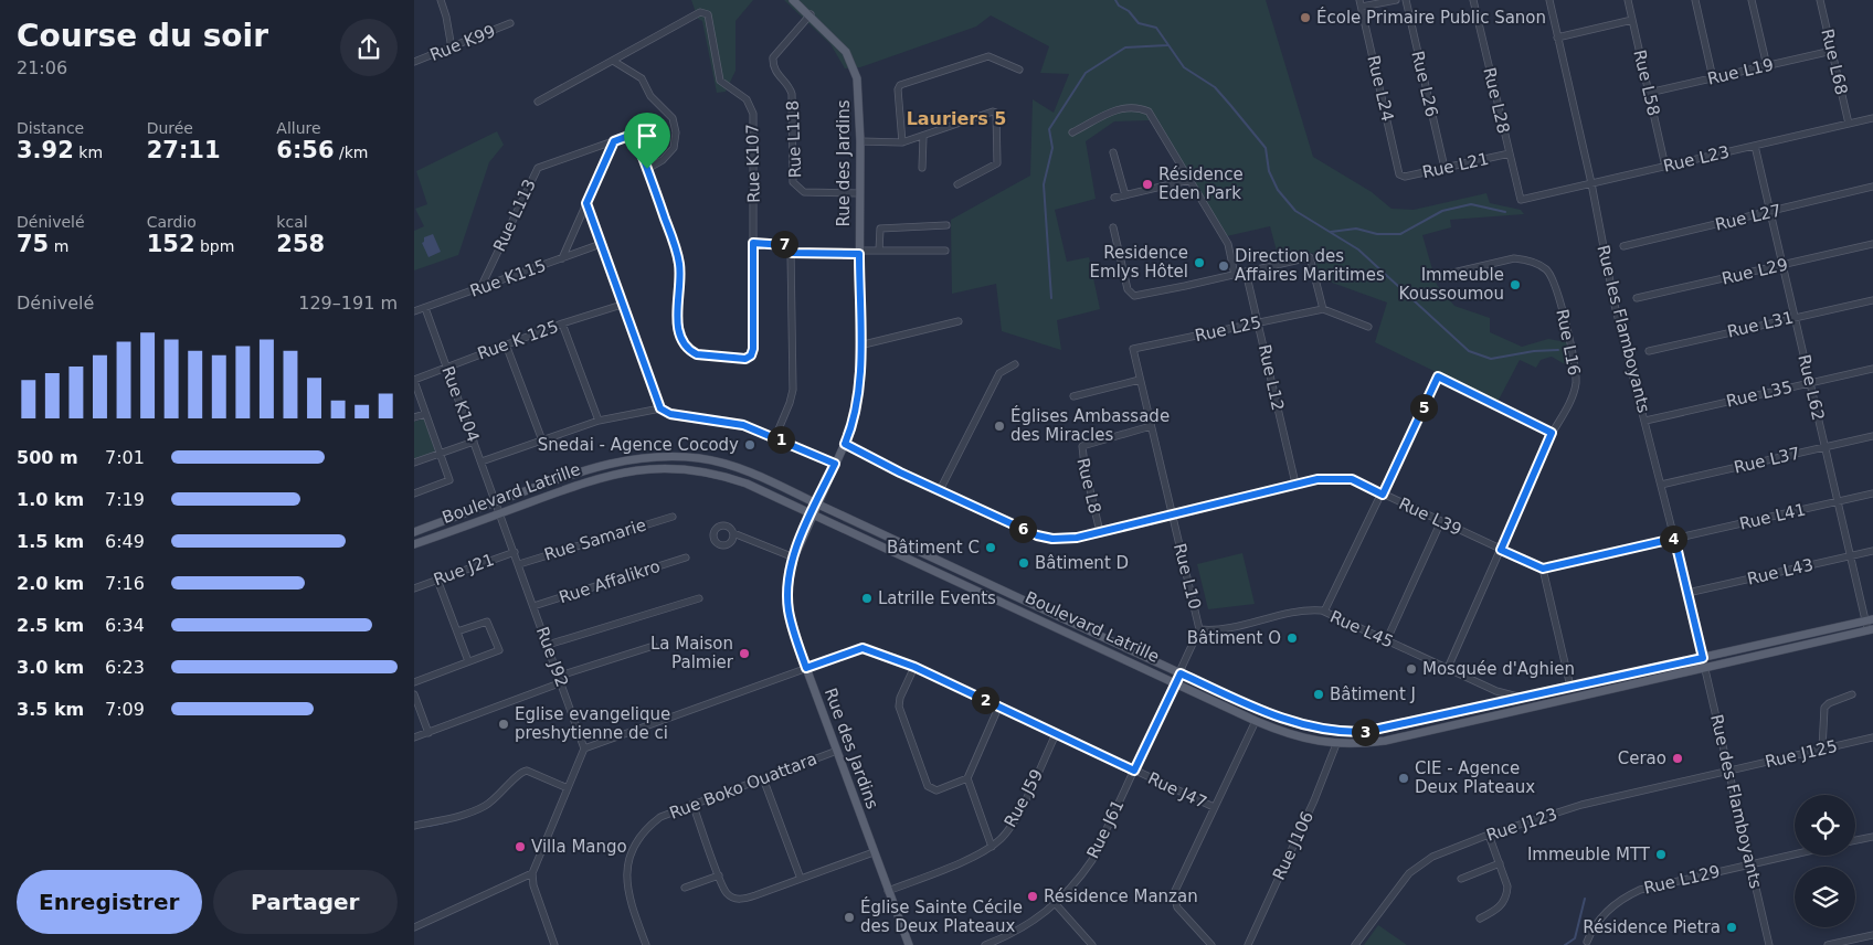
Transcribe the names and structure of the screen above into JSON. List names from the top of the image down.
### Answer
{
  "streets": {
    "main road": ["Rue des Jardins", "Boulevard Latrille"],
    "street": [
      "Rue K99",
      "Rue L68",
      "Rue L19",
      "Rue L58",
      "Rue L26",
      "Rue L24",
      "Rue L28",
      "Rue L118",
      "Rue L23",
      "Rue K107",
      "Rue L21",
      "Rue L113",
      "Rue L27",
      "Rue L29",
      "Rue K115",
      "Rue L31",
      "Rue L25",
      "Rue les Flamboyants",
      "Rue K 125",
      "Rue L16",
      "Rue L12",
      "Rue L62",
      "Rue L35",
      "Rue K104",
      "Rue L37",
      "Rue L8",
      "Rue L39",
      "Rue L41",
      "Rue Samarie",
      "Rue J21",
      "Rue L43",
      "Rue L10",
      "Rue Affalikro",
      "Rue L45",
      "Rue J92",
      "Rue J125",
      "Rue Boko Ouattara",
      "Rue J47",
      "Rue J59",
      "Rue des Flamboyants",
      "Rue J123",
      "Rue J61",
      "Rue J106",
      "Rue L129"
    ]
  },
  "crossings": [
    ["Rue L68", "Rue L19"],
    ["Rue L68", "Rue L23"],
    ["Rue L19", "Rue L58"],
    ["Rue L58", "Rue L23"],
    ["Rue L26", "Rue L21"],
    ["Rue L24", "Rue L21"],
    ["Rue L28", "Rue L23"],
    ["Rue L28", "Rue L21"],
    ["Rue L118", "Rue des Jardins"],
    ["Rue L23", "Rue les Flamboyants"],
    ["Rue L23", "Rue L62"],
    ["Rue K107", "Rue L113"],
    ["Rue des Jardins", "Boulevard Latrille"],
    ["Rue des Jardins", "Rue L39"],
    ["Rue des Jardins", "Rue Boko Ouattara"],
    ["Rue des Jardins", "Rue J47"],
    ["Rue des Jardins", "Rue J59"],
    ["Rue L113", "Rue K115"],
    ["Rue L27", "Rue L62"],
    ["Rue L29", "Rue L62"],
    ["Rue K115", "Rue K104"],
    ["Rue L31", "Rue L62"],
    ["Rue L25", "Rue L12"],
    ["Rue L25", "Rue L10"],
    ["Rue les Flamboyants", "Rue L35"],
    ["Rue les Flamboyants", "Rue L37"],
    ["Rue les Flamboyants", "Boulevard Latrille"],
    ["Rue les Flamboyants", "Rue L41"],
    ["Rue les Flamboyants", "Rue L43"],
    ["Rue les Flamboyants", "Rue des Flamboyants"],
    ["Rue K 125", "Rue K104"],
    ["Rue L16", "Rue L39"],
    ["Rue L16", "Rue L45"],
    ["Rue L12", "Rue L39"],
    ["Rue L62", "Rue L35"],
    ["Rue L62", "Rue L37"],
    ["Rue L62", "Boulevard Latrille"],
    ["Rue L62", "Rue L41"],
    ["Rue L62", "Rue L43"],
    ["Rue K104", "Boulevard Latrille"],
    ["Rue K104", "Rue J92"],
    ["Rue L8", "Rue L39"],
    ["Rue L8", "Rue L10"],
    ["Boulevard Latrille", "Rue L10"],
    ["Boulevard Latrille", "Rue L45"],
    ["Boulevard Latrille", "Rue J92"],
    ["Boulevard Latrille", "Rue des Flamboyants"],
    ["Boulevard Latrille", "Rue J61"],
    ["Boulevard Latrille", "Rue J106"],
    ["Rue L39", "Rue L10"],
    ["Rue Samarie", "Rue J92"],
    ["Rue J21", "Rue J92"],
    ["Rue L10", "Rue J61"],
    ["Rue Affalikro", "Rue J92"],
    ["Rue J92", "Rue J47"],
    ["Rue J125", "Rue des Flamboyants"],
    ["Rue J125", "Rue J123"],
    ["Rue J47", "Rue J59"],
    ["Rue J47", "Rue J61"],
    ["Rue des Flamboyants", "Rue J123"],
    ["Rue des Flamboyants", "Rue L129"]
  ],
  "districts": ["Lauriers 5"],
  "places": [
    "École Primaire Public Sanon",
    "Résidence Eden Park",
    "Residence Emlys Hôtel",
    "Direction des Affaires Maritimes",
    "Immeuble Koussoumou",
    "Églises Ambassade des Miracles",
    "Snedai - Agence Cocody",
    "Bâtiment C",
    "Bâtiment D",
    "Latrille Events",
    "Bâtiment O",
    "La Maison Palmier",
    "Mosquée d'Aghien",
    "Bâtiment J",
    "Eglise evangelique preshytienne de ci",
    "Cerao",
    "CIE - Agence Deux Plateaux",
    "Villa Mango",
    "Immeuble MTT",
    "Résidence Manzan",
    "Église Sainte Cécile des Deux Plateaux",
    "Résidence Pietra"
  ],
  "page": {
    "heading": ["Course du soir", "21:06"],
    "stats": [
      ["Distance", "3.92 km"],
      ["Durée", "27:11"],
      ["Allure", "6:56 /km"],
      ["Dénivelé", "75 m"],
      ["Cardio", "152 bpm"],
      ["kcal", "258"]
    ],
    "pins": [
      "7",
      "5",
      "1",
      "6",
      "4",
      "2",
      "3"
    ],
    "chart": ["Dénivelé", "129–191 m"],
    "list": [
      {
        "name": "500 m",
        "note": "7:01"
      },
      {
        "name": "1.0 km",
        "note": "7:19"
      },
      {
        "name": "1.5 km",
        "note": "6:49"
      },
      {
        "name": "2.0 km",
        "note": "7:16"
      },
      {
        "name": "2.5 km",
        "note": "6:34"
      },
      {
        "name": "3.0 km",
        "note": "6:23"
      },
      {
        "name": "3.5 km",
        "note": "7:09"
      }
    ],
    "buttons": ["Enregistrer", "Partager"]
  }
}
